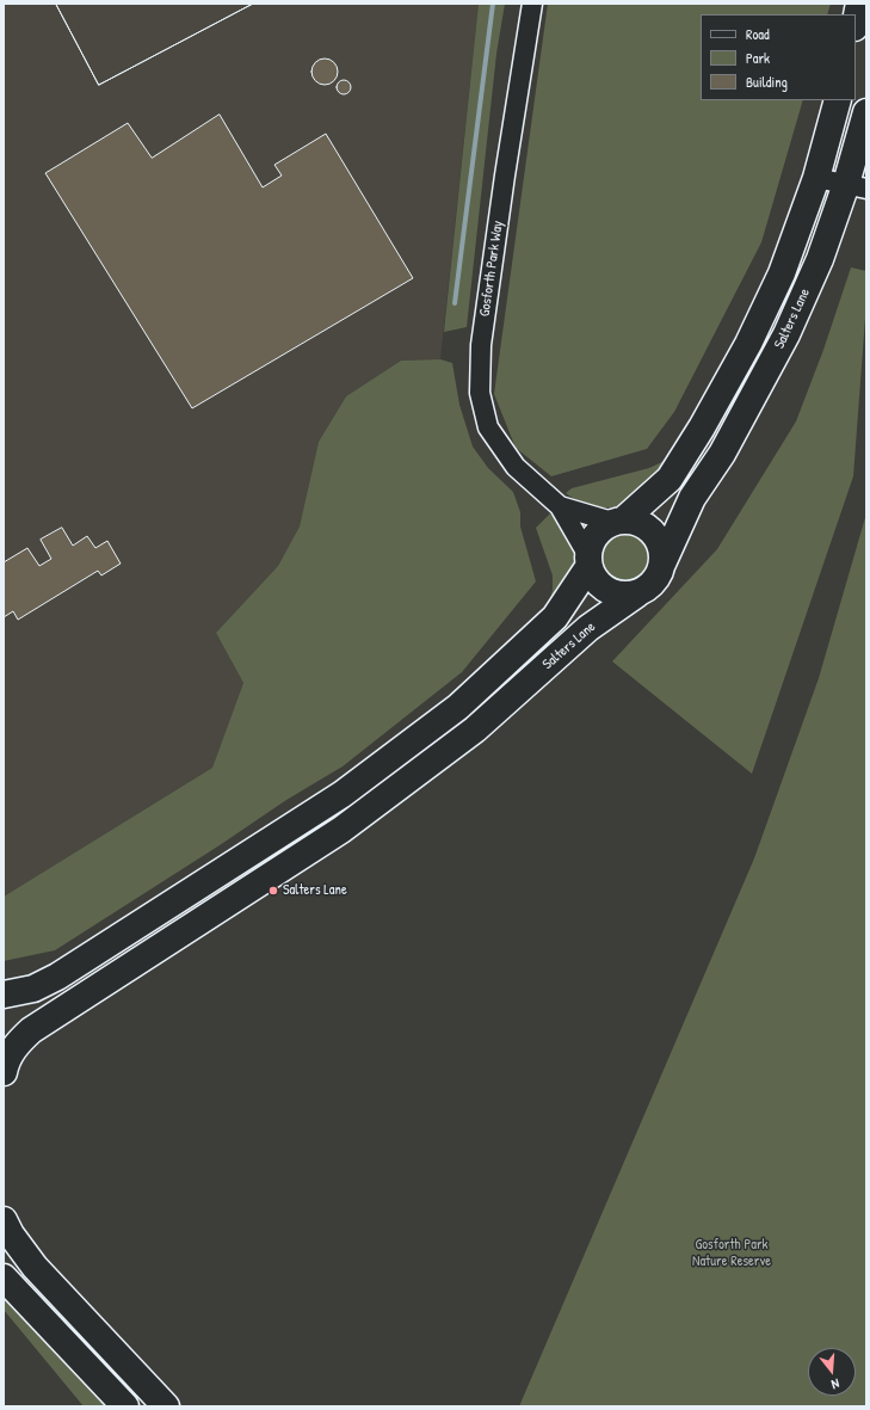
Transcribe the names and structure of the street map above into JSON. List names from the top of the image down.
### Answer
{
  "streets": {
    "main road": ["Salters Lane"],
    "street": ["Gosforth Park Way"]
  },
  "crossings": [
    ["Gosforth Park Way", "Salters Lane"]
  ],
  "parks": ["Gosforth Park Nature Reserve"],
  "places": ["Salters Lane"],
  "legend": ["Road", "Park", "Building"],
  "north": "bottom"
}
